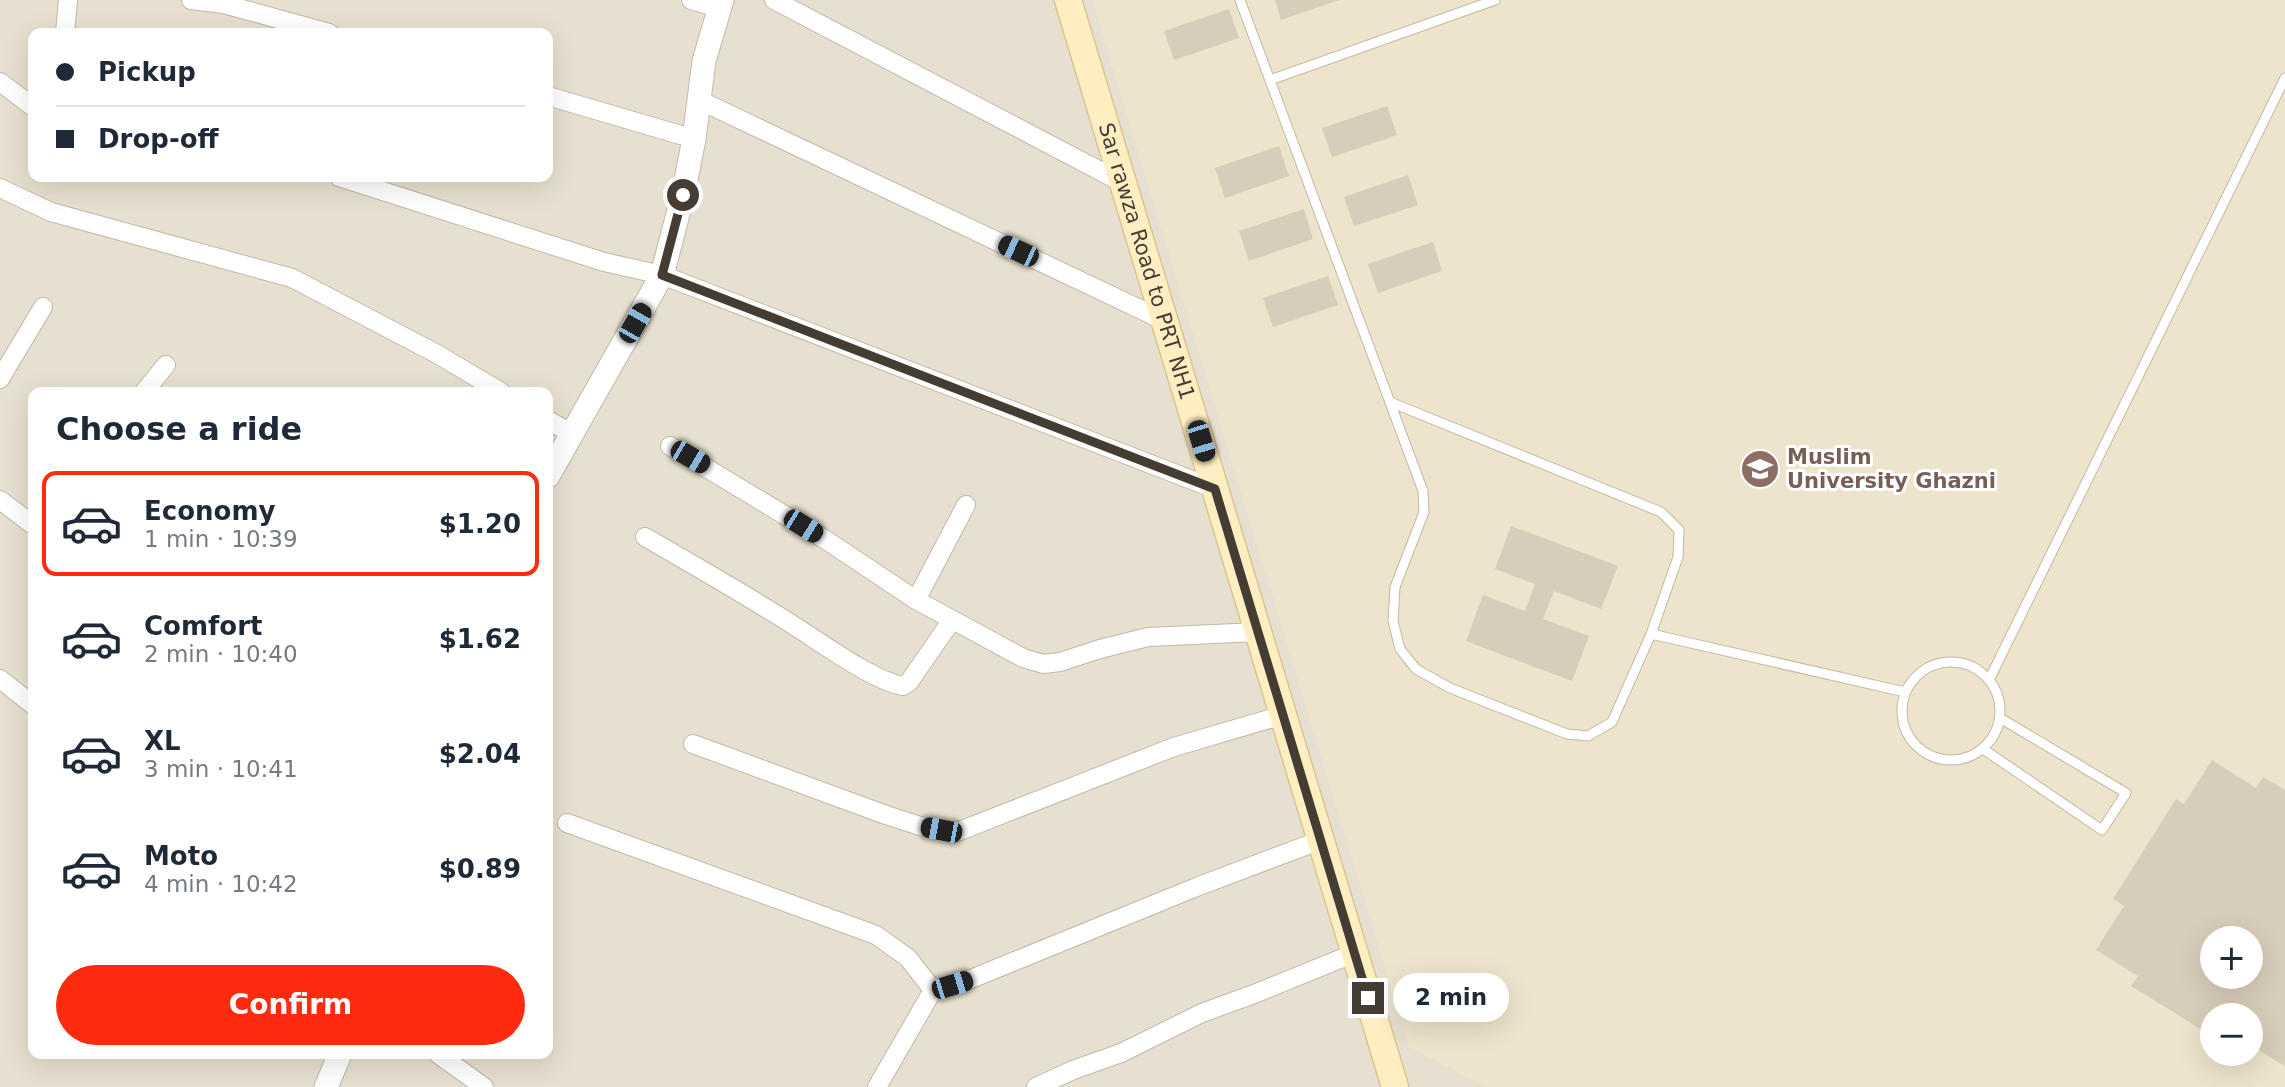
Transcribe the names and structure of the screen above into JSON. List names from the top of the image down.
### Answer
{
  "streets": {
    "main road": ["Sar rawza Road to PRT NH1"]
  },
  "places": {
    "school or university": ["Muslim University Ghazni"]
  },
  "page": {
    "banner": ["Pickup", "Drop-off"],
    "heading": "Choose a ride",
    "list": [
      {
        "name": "Economy",
        "note": "1 min · 10:39",
        "value": "$1.20"
      },
      {
        "name": "Comfort",
        "note": "2 min · 10:40",
        "value": "$1.62"
      },
      {
        "name": "XL",
        "note": "3 min · 10:41",
        "value": "$2.04"
      },
      {
        "name": "Moto",
        "note": "4 min · 10:42",
        "value": "$0.89"
      }
    ],
    "map_buttons": ["+", "−"],
    "buttons": "Confirm",
    "bubble": "2 min"
  }
}
